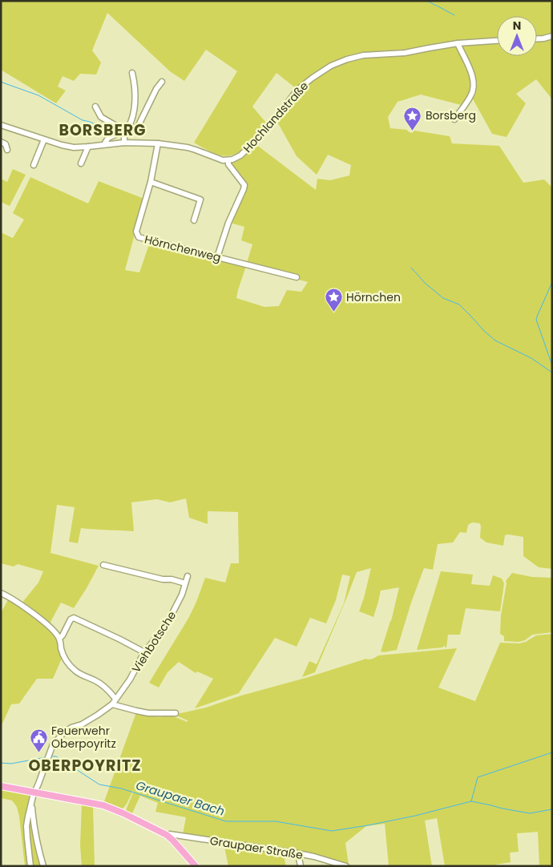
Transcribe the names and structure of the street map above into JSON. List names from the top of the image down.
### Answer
{
  "streets": {
    "street": [
      "Hochlandstraße",
      "Hörnchenweg",
      "Viehbotsche",
      "Graupaer Straße"
    ]
  },
  "districts": ["BORSBERG", "OBERPOYRITZ"],
  "water": ["Graupaer Bach"],
  "places": {
    "place": ["Borsberg", "Hörnchen"],
    "public building": ["Feuerwehr Oberpoyritz"]
  },
  "north": "top"
}
